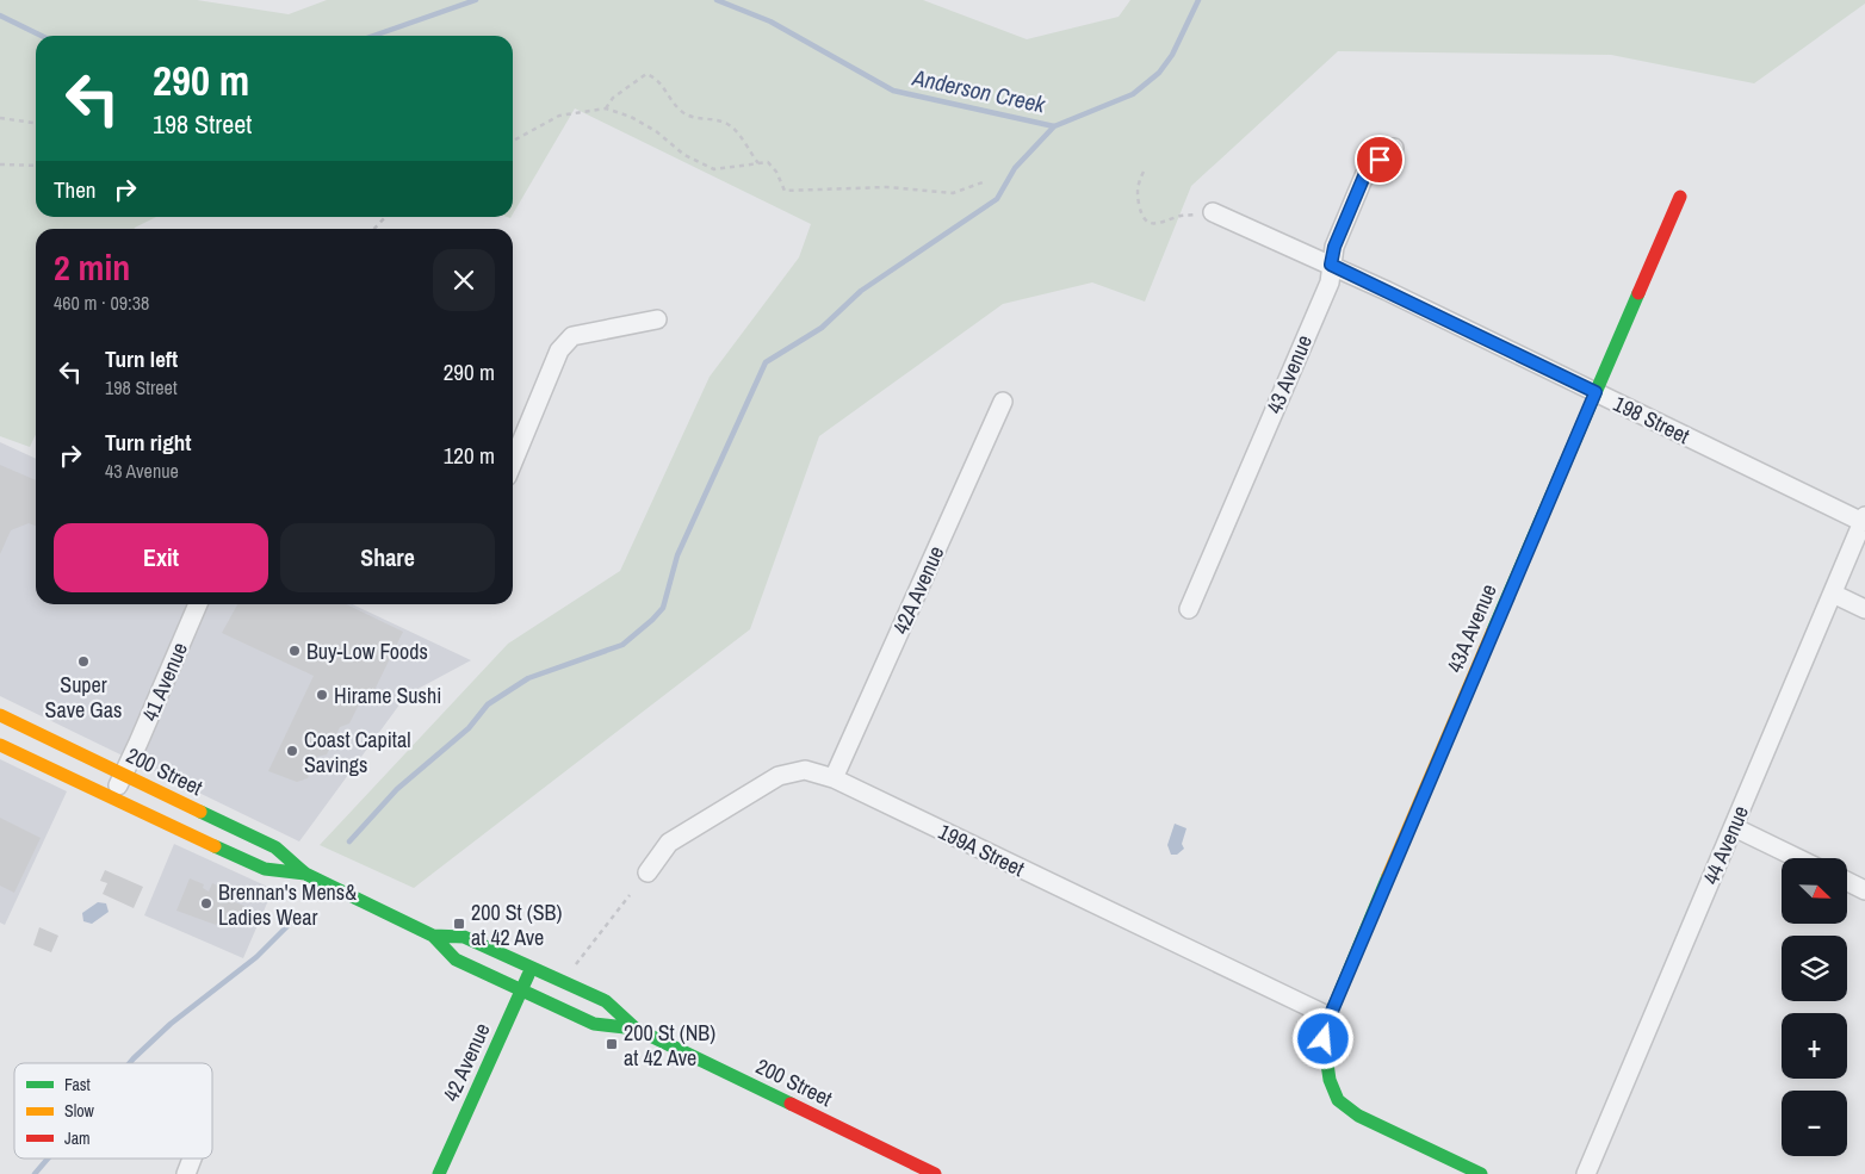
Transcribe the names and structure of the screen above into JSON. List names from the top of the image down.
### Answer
{
  "streets": {
    "main road": ["43A Avenue", "200 Street", "42 Avenue"],
    "street": [
      "43 Avenue",
      "198 Street",
      "42A Avenue",
      "41 Avenue",
      "44 Avenue",
      "199A Street"
    ]
  },
  "crossings": [
    ["43 Avenue", "198 Street"],
    ["198 Street", "43A Avenue"],
    ["198 Street", "44 Avenue"],
    ["42A Avenue", "199A Street"],
    ["43A Avenue", "199A Street"],
    ["41 Avenue", "200 Street"],
    ["200 Street", "42 Avenue"]
  ],
  "water": ["Anderson Creek"],
  "places": {
    "other": [
      "Buy-Low Foods",
      "Super Save Gas",
      "Hirame Sushi",
      "Coast Capital Savings",
      "Brennan's Mens& Ladies Wear"
    ],
    "transit": ["200 St (SB) at 42 Ave", "200 St (NB) at 42 Ave"]
  },
  "legend": ["Fast", "Slow", "Jam"],
  "north": "bottom right",
  "page": {
    "turn": ["290 m", "198 Street"],
    "then": "Then",
    "heading": ["2 min", "460 m · 09:38"],
    "list": [
      {
        "name": "Turn left",
        "note": "198 Street",
        "value": "290 m"
      },
      {
        "name": "Turn right",
        "note": "43 Avenue",
        "value": "120 m"
      }
    ],
    "buttons": ["Exit", "Share"],
    "map_buttons": ["+", "−"]
  }
}
